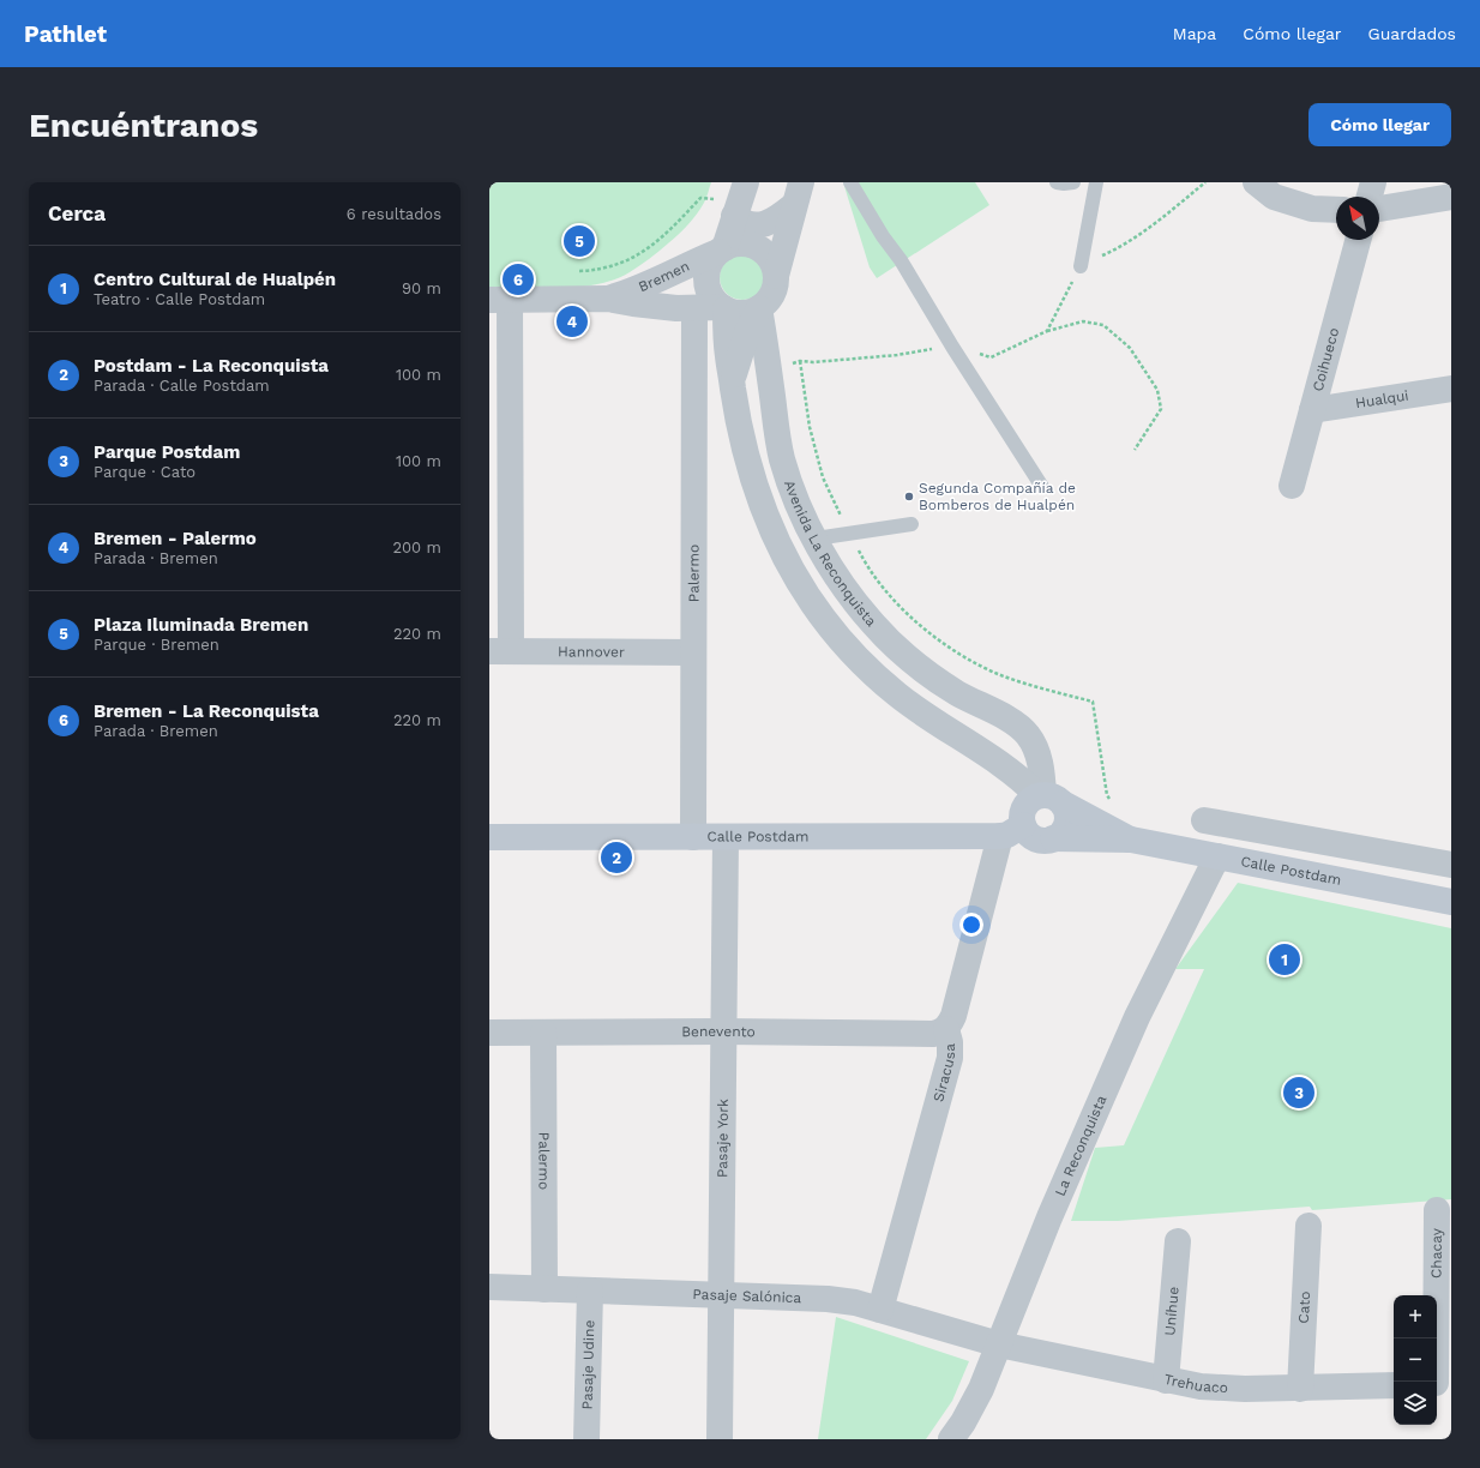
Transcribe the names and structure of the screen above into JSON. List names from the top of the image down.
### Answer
{
  "streets": {
    "main road": ["Calle Postdam"],
    "street": [
      "Bremen",
      "Coihueco",
      "Hualqui",
      "Avenida La Reconquista",
      "Palermo",
      "Hannover",
      "Benevento",
      "Siracusa",
      "Pasaje York",
      "La Reconquista",
      "Chacay",
      "Pasaje Salónica",
      "Cato",
      "Uníhue",
      "Pasaje Udine",
      "Trehuaco"
    ]
  },
  "crossings": [
    ["Bremen", "Avenida La Reconquista"],
    ["Bremen", "Palermo"],
    ["Coihueco", "Hualqui"],
    ["Avenida La Reconquista", "Calle Postdam"],
    ["Palermo", "Hannover"],
    ["Palermo", "Calle Postdam"],
    ["Palermo", "Benevento"],
    ["Palermo", "Pasaje Salónica"],
    ["Calle Postdam", "Siracusa"],
    ["Calle Postdam", "Pasaje York"],
    ["Calle Postdam", "La Reconquista"],
    ["Benevento", "Siracusa"],
    ["Benevento", "Pasaje York"],
    ["Siracusa", "Pasaje Salónica"],
    ["Pasaje York", "Pasaje Salónica"],
    ["La Reconquista", "Pasaje Salónica"],
    ["La Reconquista", "Trehuaco"],
    ["Pasaje Salónica", "Pasaje Udine"],
    ["Pasaje Salónica", "Trehuaco"],
    ["Cato", "Trehuaco"],
    ["Uníhue", "Trehuaco"]
  ],
  "places": ["Segunda Compañía de Bomberos de Hualpén"],
  "north": "top left",
  "page": {
    "header": "Pathlet",
    "nav": ["Mapa", "Cómo llegar", "Guardados"],
    "buttons": "Cómo llegar",
    "title": "Encuéntranos",
    "heading": ["Cerca", "6 resultados"],
    "pins": [
      "5",
      "6",
      "4",
      "2",
      "1",
      "3"
    ],
    "list": [
      {
        "mark": "1",
        "name": "Centro Cultural de Hualpén",
        "note": "Teatro · Calle Postdam",
        "value": "90 m"
      },
      {
        "mark": "2",
        "name": "Postdam - La Reconquista",
        "note": "Parada · Calle Postdam",
        "value": "100 m"
      },
      {
        "mark": "3",
        "name": "Parque Postdam",
        "note": "Parque · Cato",
        "value": "100 m"
      },
      {
        "mark": "4",
        "name": "Bremen - Palermo",
        "note": "Parada · Bremen",
        "value": "200 m"
      },
      {
        "mark": "5",
        "name": "Plaza Iluminada Bremen",
        "note": "Parque · Bremen",
        "value": "220 m"
      },
      {
        "mark": "6",
        "name": "Bremen - La Reconquista",
        "note": "Parada · Bremen",
        "value": "220 m"
      }
    ],
    "map_buttons": ["+", "−"]
  }
}
